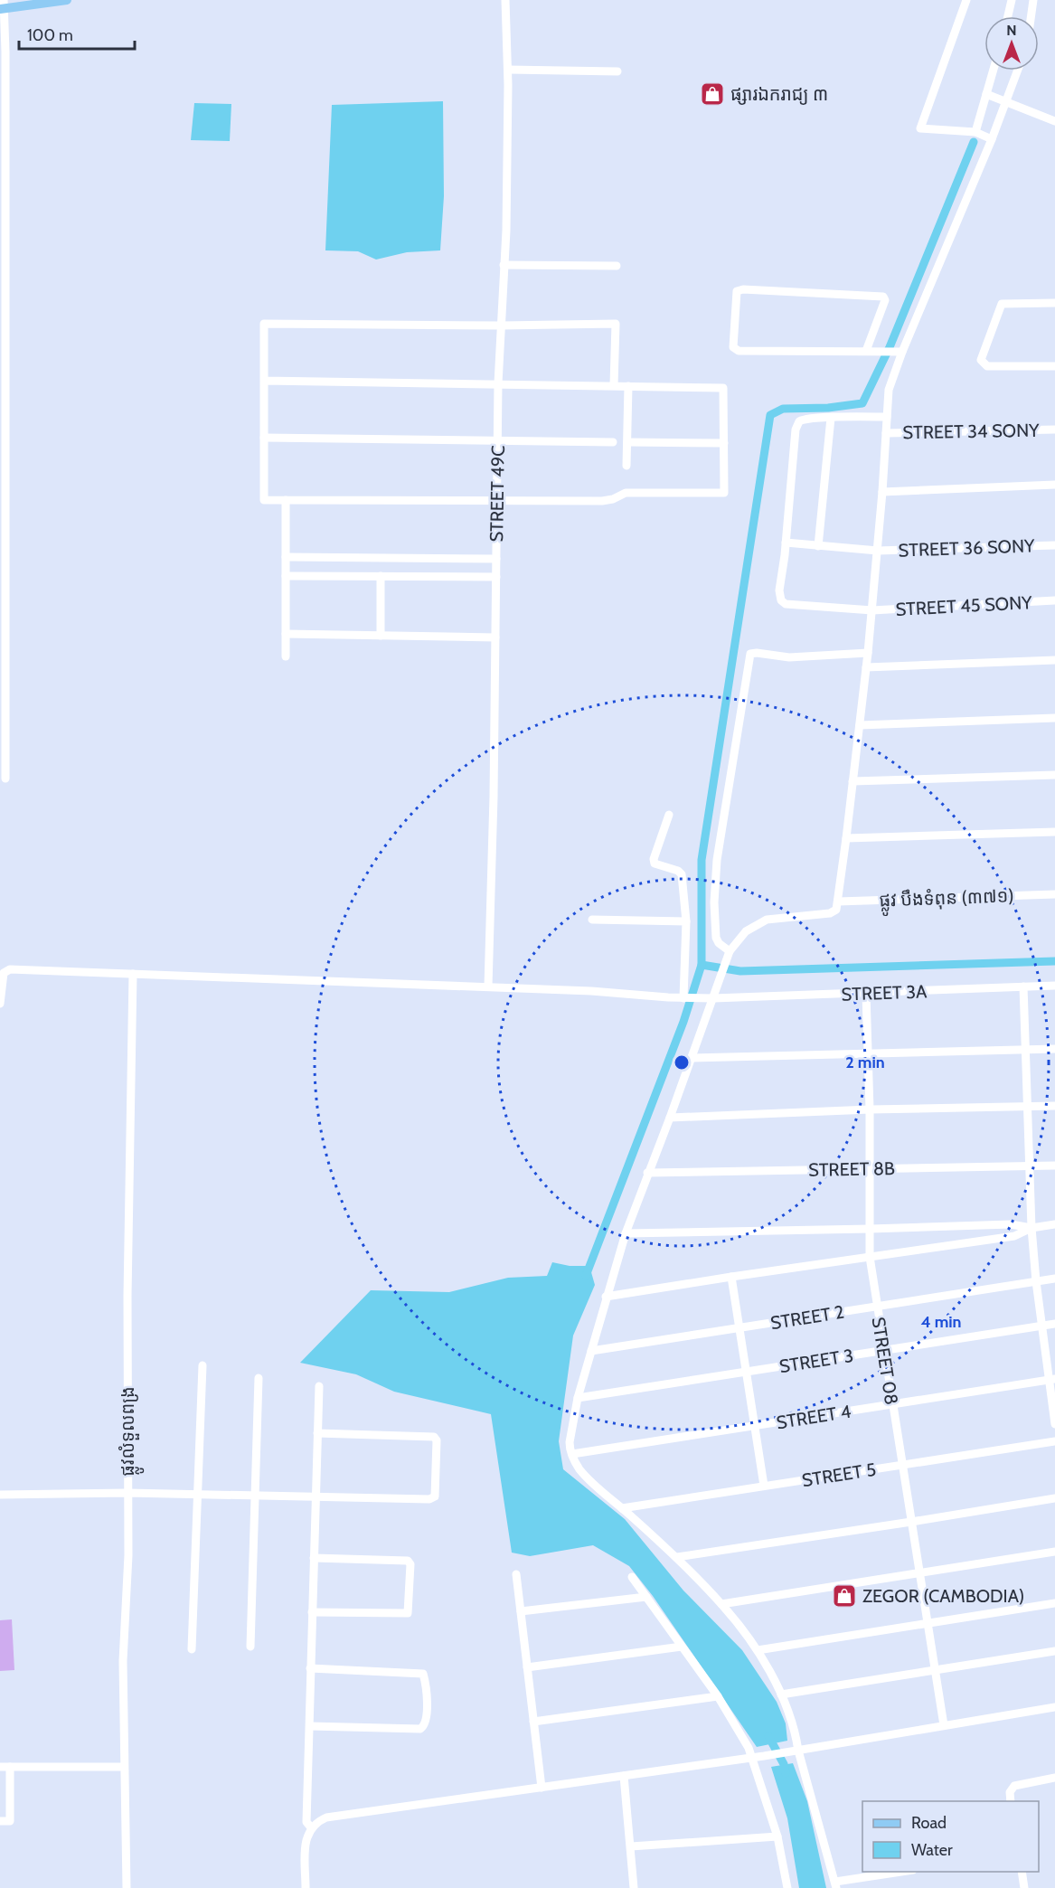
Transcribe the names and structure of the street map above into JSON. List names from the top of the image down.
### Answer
{
  "streets": {
    "street": [
      "STREET 34 SONY",
      "STREET 49C",
      "STREET 36 SONY",
      "STREET 45 SONY",
      "ផ្លូវ បឹងទំពុន (៣៧១)",
      "STREET 3A",
      "STREET 8B",
      "STREET 2",
      "STREET 3",
      "STREET 08",
      "STREET 4",
      "ផ្លូវលំទួលពង្រ",
      "STREET 5"
    ]
  },
  "crossings": [
    ["STREET 49C", "STREET 3A"],
    ["STREET 36 SONY", "STREET 45 SONY"],
    ["STREET 3A", "STREET 08"],
    ["STREET 3A", "ផ្លូវលំទួលពង្រ"],
    ["STREET 8B", "STREET 08"],
    ["STREET 2", "STREET 08"],
    ["STREET 3", "STREET 08"],
    ["STREET 08", "STREET 4"],
    ["STREET 08", "STREET 5"]
  ],
  "places": {
    "shop": ["ផ្សារឯករាជ្យ ៣", "ZEGOR (CAMBODIA)"]
  },
  "legend": ["Road", "Water"],
  "scale_bar": "100 m",
  "north": "top",
  "rings": ["2 min", "4 min"]
}
